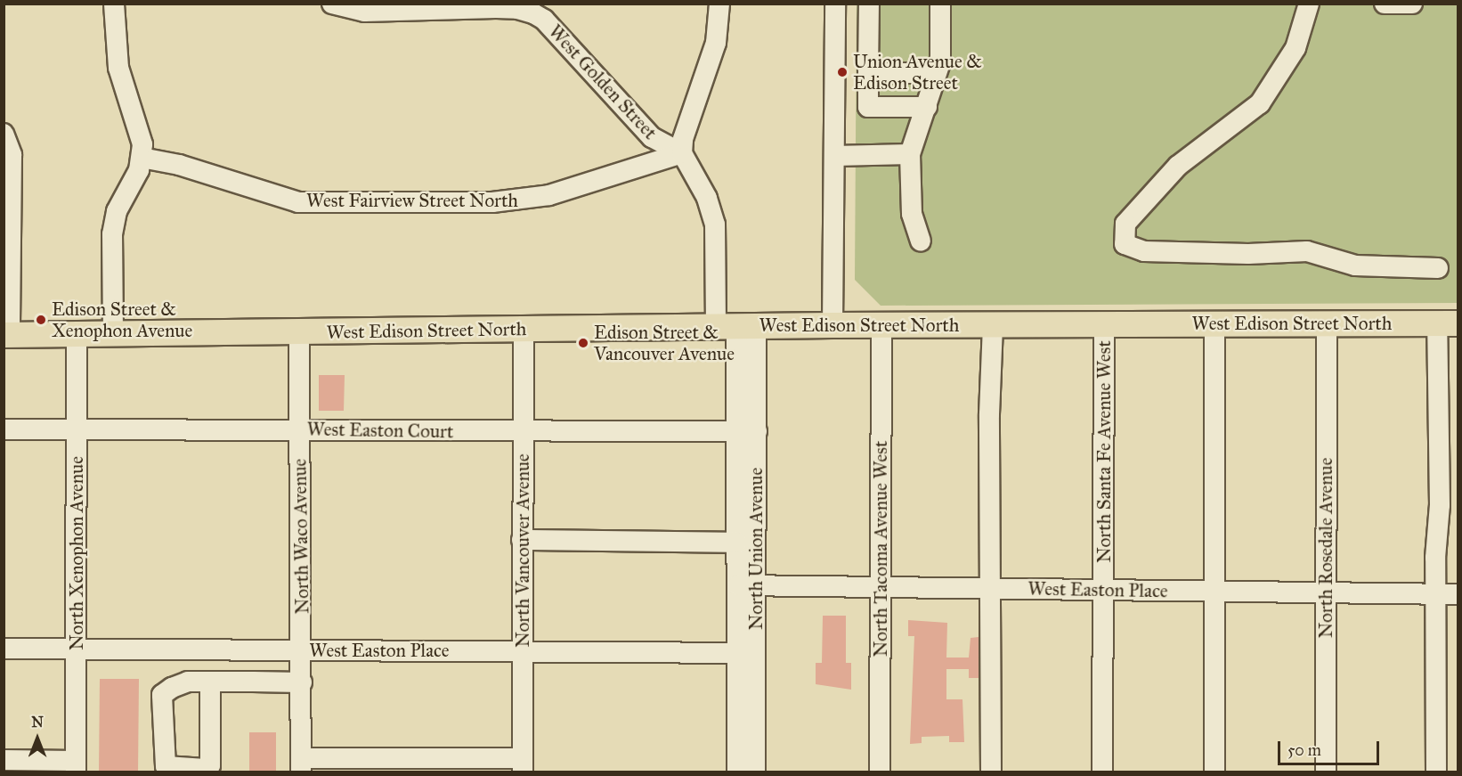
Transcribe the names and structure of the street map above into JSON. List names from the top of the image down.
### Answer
{
  "streets": {
    "main road": ["West Edison Street North"],
    "street": [
      "West Golden Street",
      "West Fairview Street North",
      "West Easton Court",
      "North Santa Fe Avenue West",
      "North Waco Avenue",
      "North Rosedale Avenue",
      "North Union Avenue",
      "North Tacoma Avenue West",
      "North Vancouver Avenue",
      "North Xenophon Avenue",
      "West Easton Place"
    ]
  },
  "crossings": [
    ["West Golden Street", "West Fairview Street North"],
    ["West Edison Street North", "North Santa Fe Avenue West"],
    ["West Edison Street North", "North Waco Avenue"],
    ["West Edison Street North", "North Rosedale Avenue"],
    ["West Edison Street North", "North Union Avenue"],
    ["West Edison Street North", "North Tacoma Avenue West"],
    ["West Edison Street North", "North Vancouver Avenue"],
    ["West Edison Street North", "North Xenophon Avenue"],
    ["West Easton Court", "North Waco Avenue"],
    ["West Easton Court", "North Union Avenue"],
    ["West Easton Court", "North Vancouver Avenue"],
    ["West Easton Court", "North Xenophon Avenue"],
    ["North Santa Fe Avenue West", "West Easton Place"],
    ["North Waco Avenue", "West Easton Place"],
    ["North Rosedale Avenue", "West Easton Place"],
    ["North Union Avenue", "West Easton Place"],
    ["North Tacoma Avenue West", "West Easton Place"],
    ["North Vancouver Avenue", "West Easton Place"],
    ["North Xenophon Avenue", "West Easton Place"]
  ],
  "places": ["Union Avenue & Edison Street", "Edison Street & Xenophon Avenue", "Edison Street & Vancouver Avenue"],
  "scale_bar": "50 m",
  "north": "top"
}
